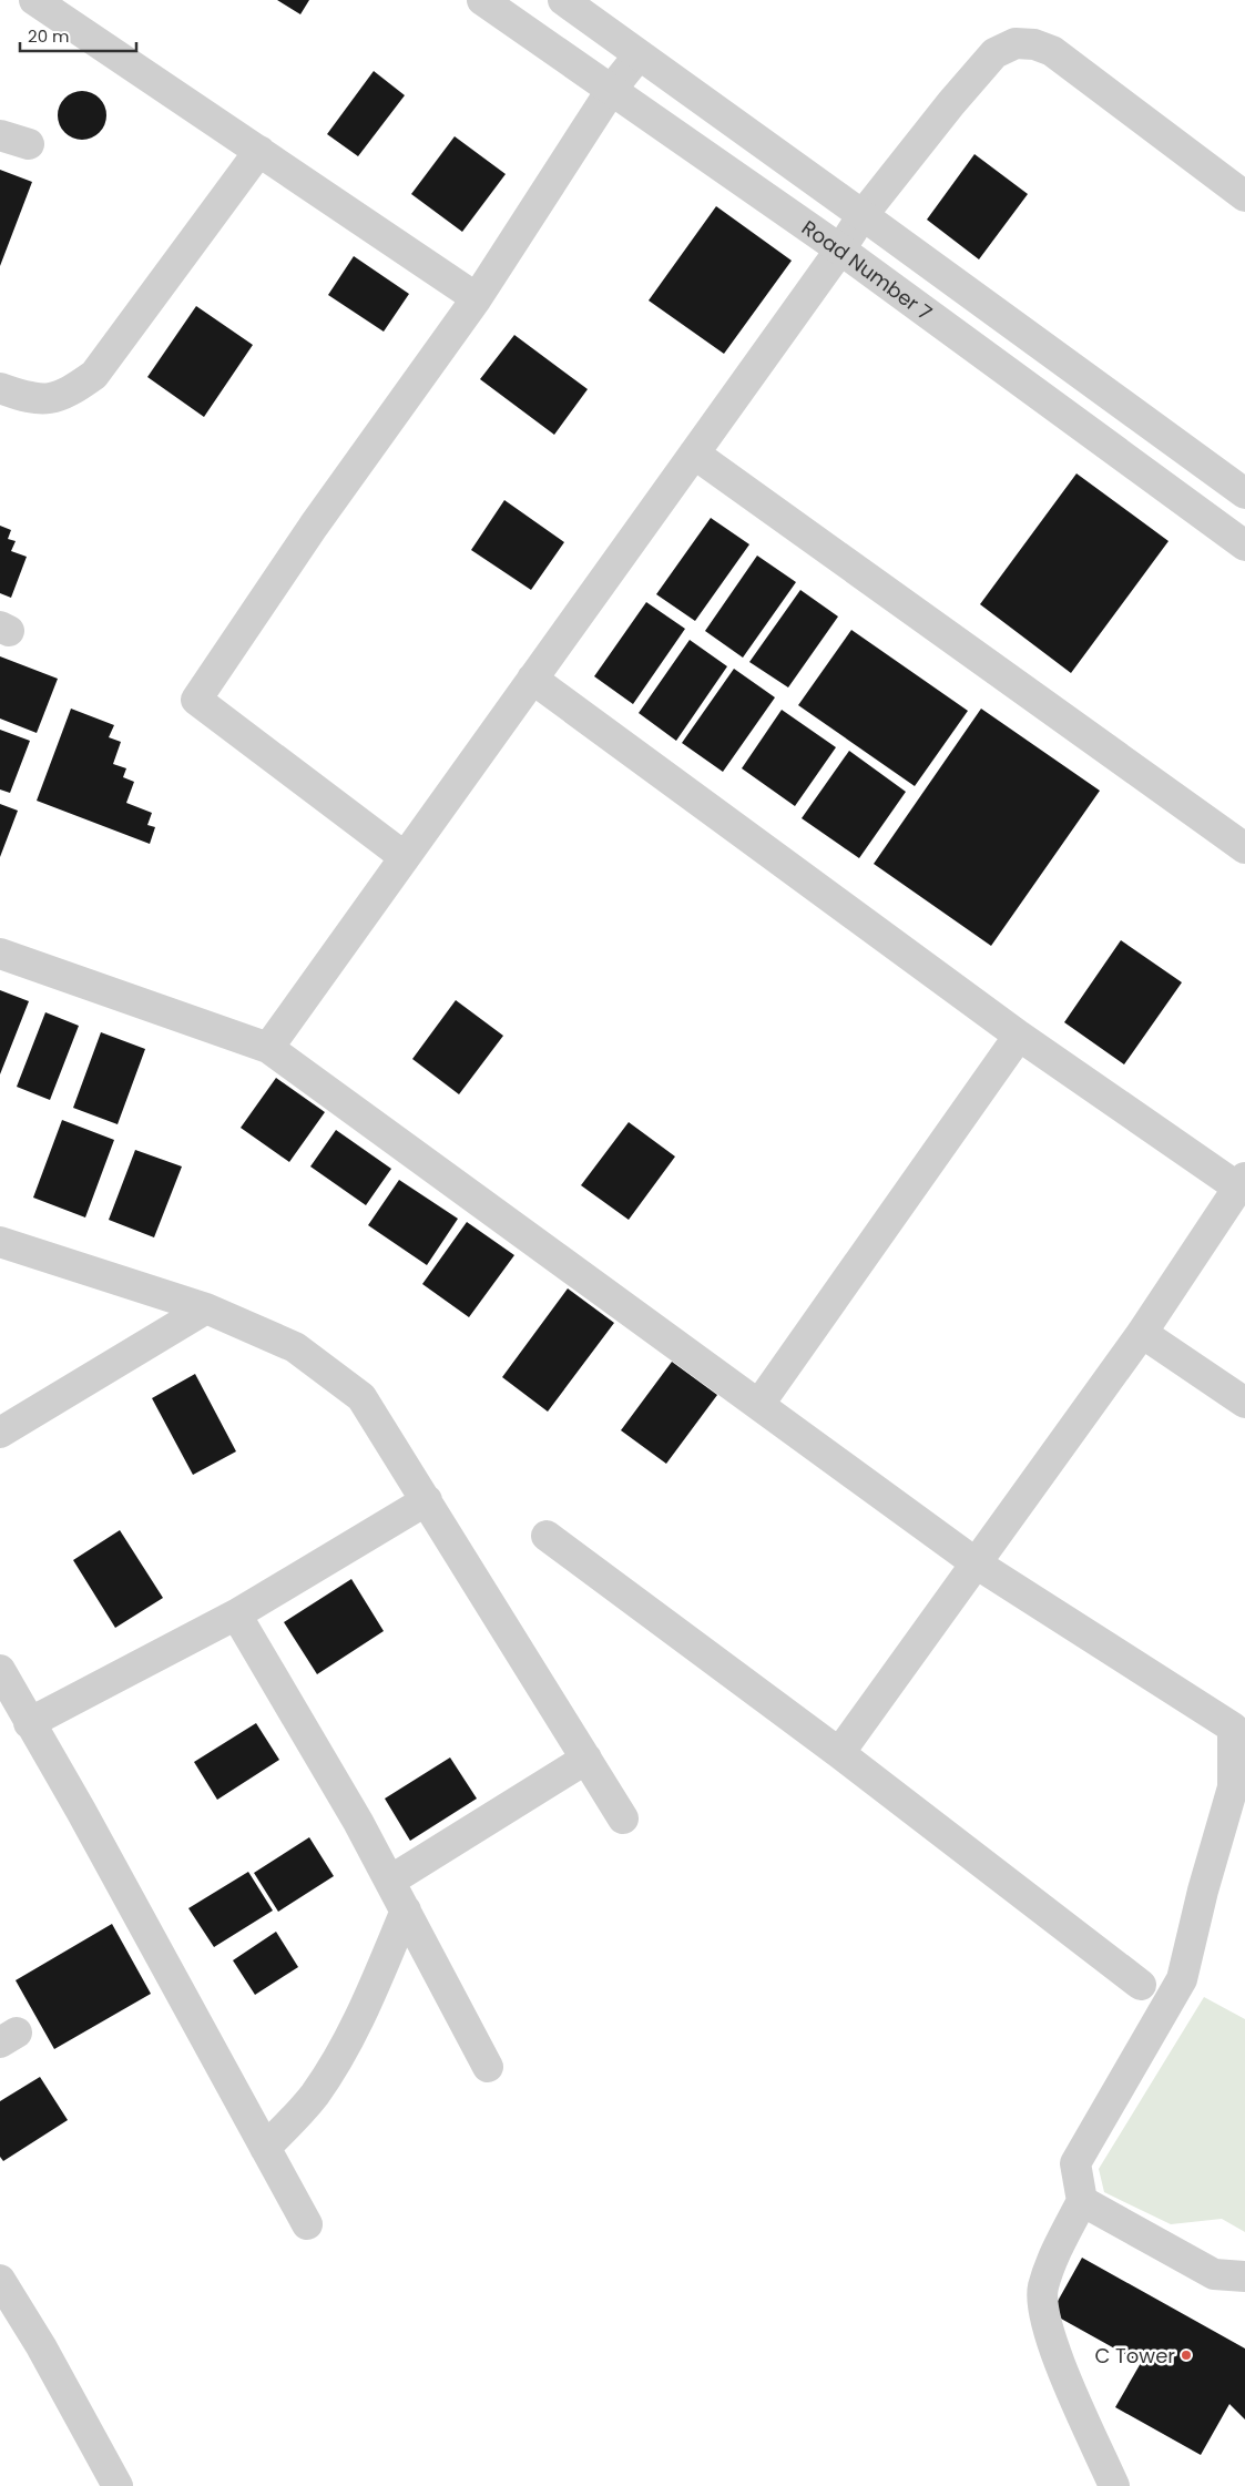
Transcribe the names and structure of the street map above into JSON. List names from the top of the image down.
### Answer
{
  "streets": {
    "street": ["Road Number 7"]
  },
  "places": ["C Tower"],
  "scale_bar": "20 m"
}
